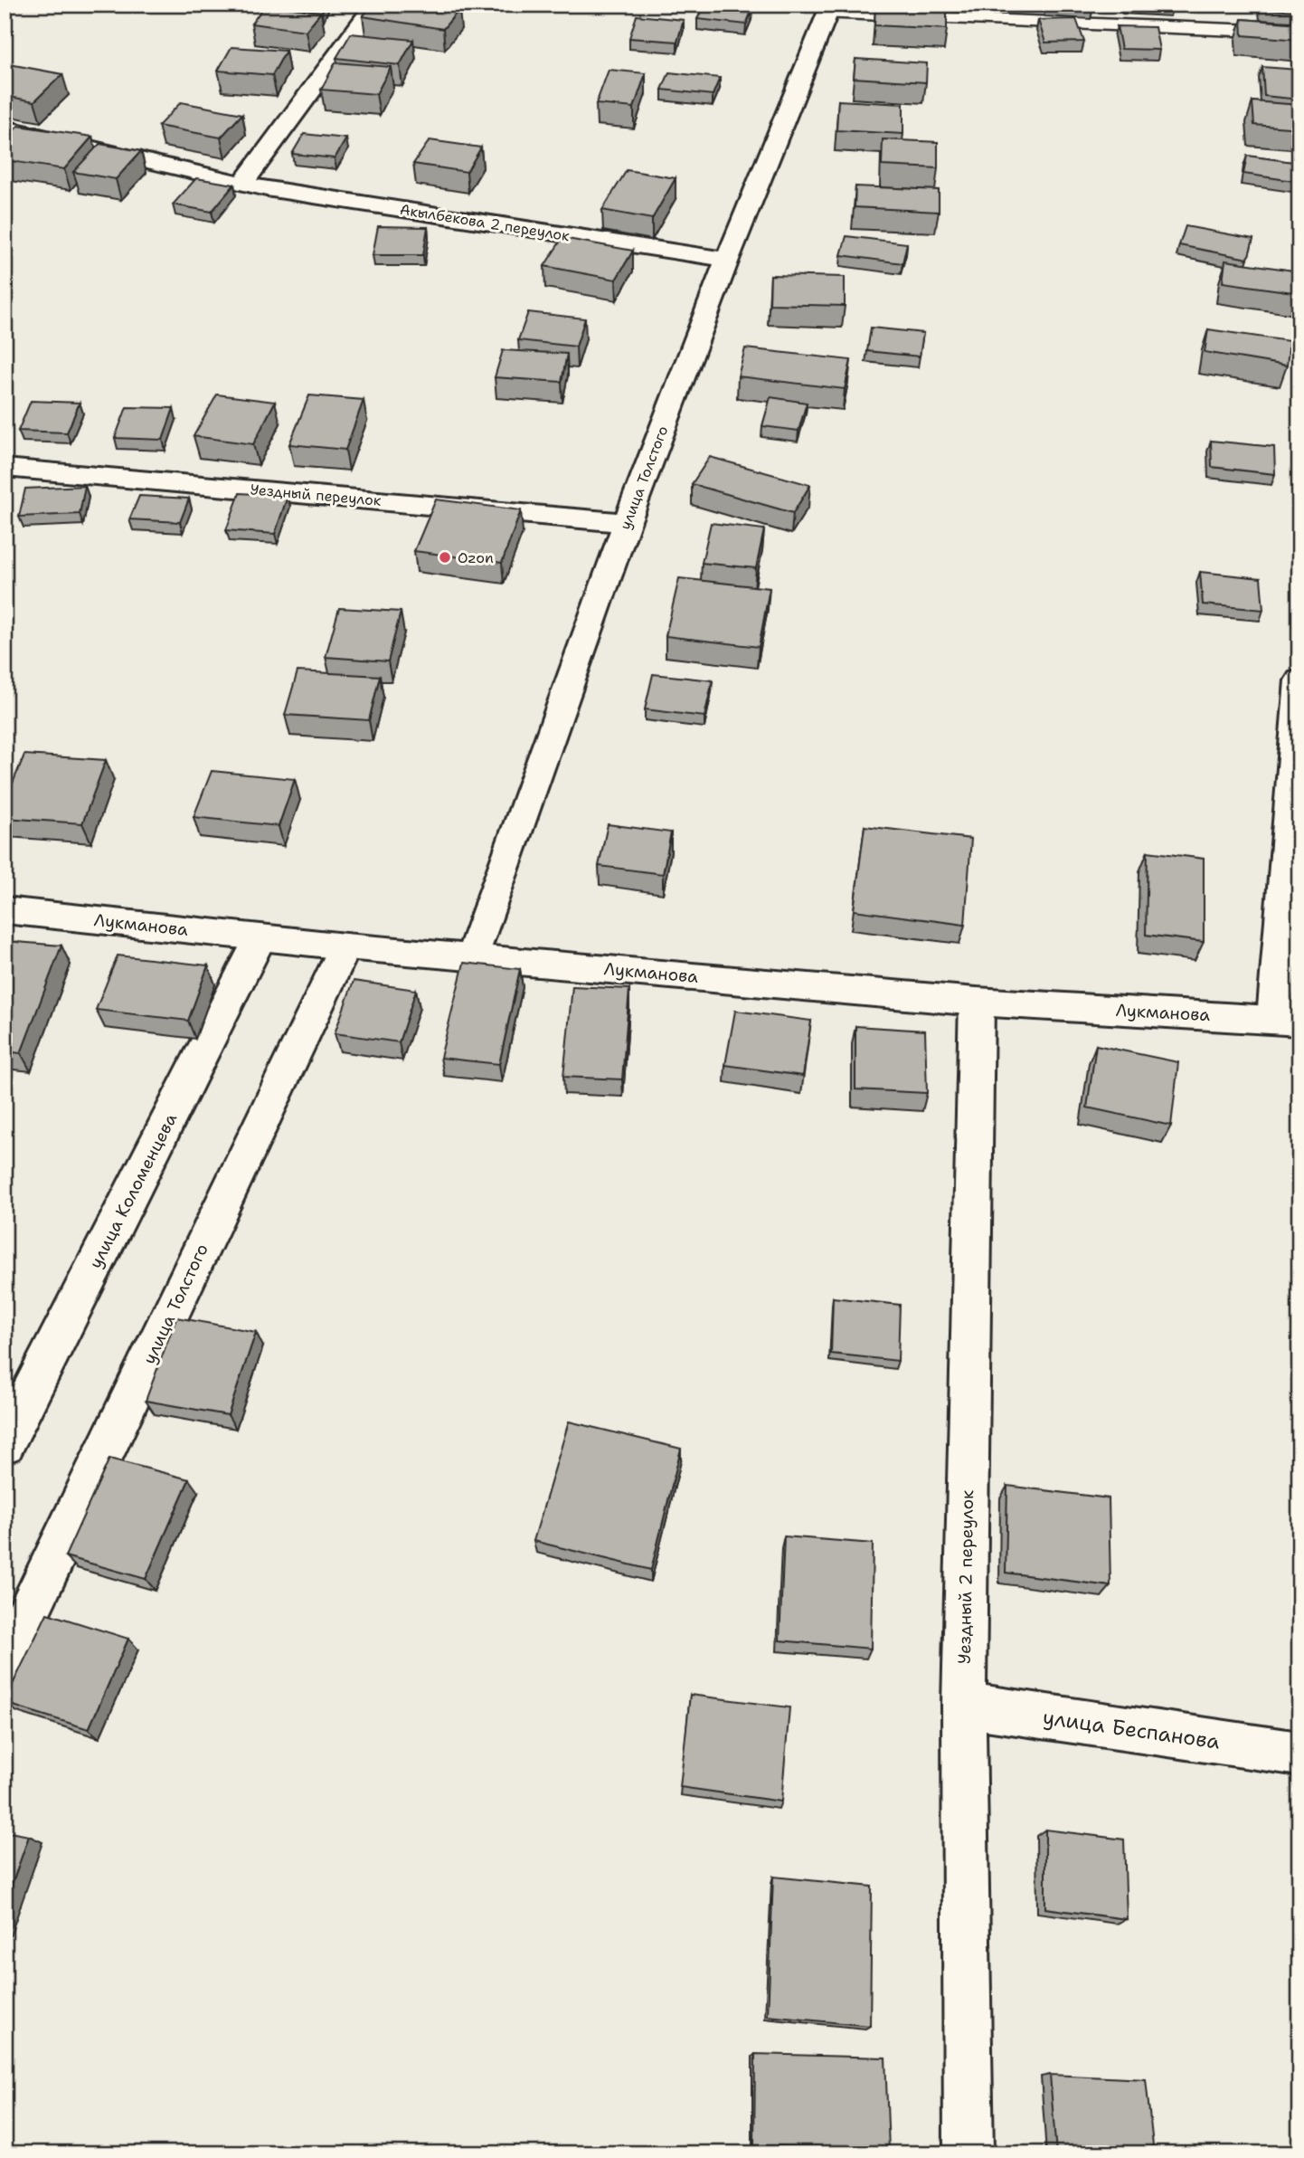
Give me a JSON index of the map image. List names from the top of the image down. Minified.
{"streets":{"street":["Акылбекова 2 переулок","улица Толстого","Уездный переулок","Лукманова","улица Коломенцева","Уездный 2 переулок","улица Беспанова"]},"crossings":[["Акылбекова 2 переулок","улица Толстого"],["улица Толстого","Уездный переулок"],["улица Толстого","Лукманова"],["Лукманова","улица Коломенцева"],["Лукманова","Уездный 2 переулок"],["Уездный 2 переулок","улица Беспанова"]],"places":["Ozon"]}
